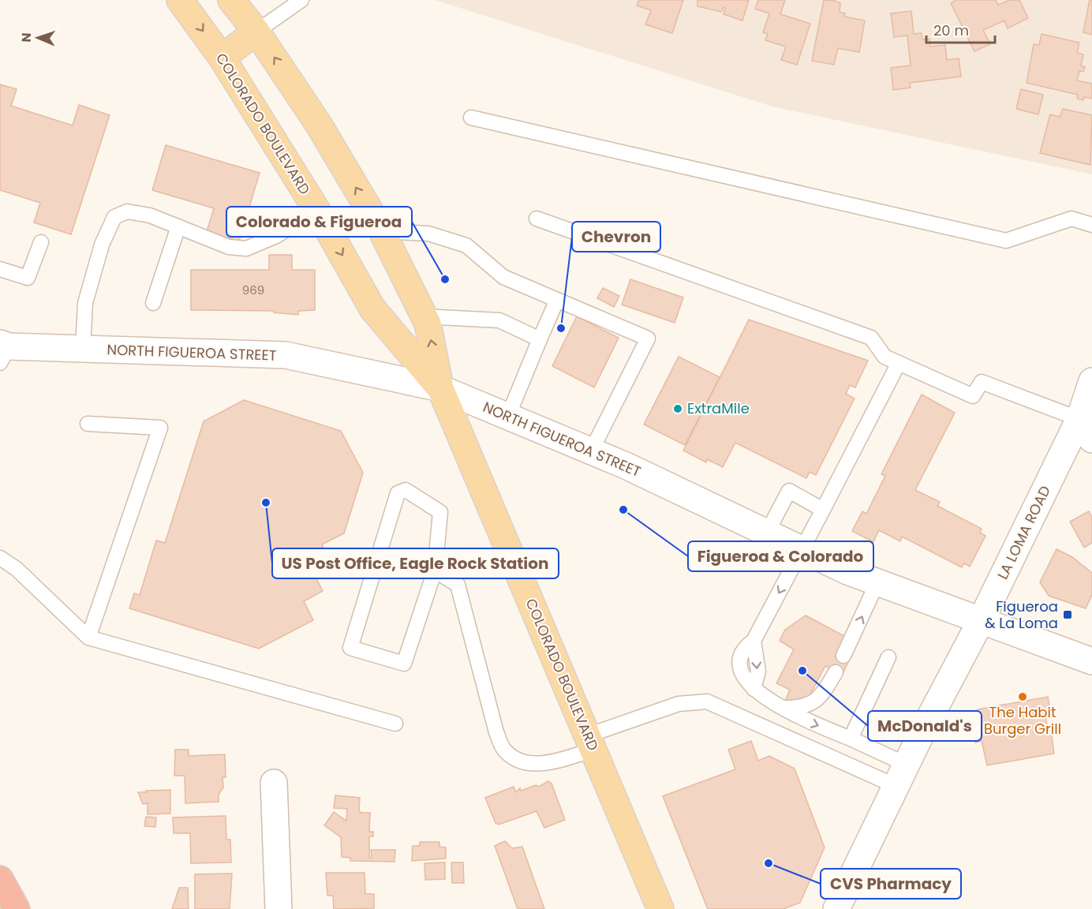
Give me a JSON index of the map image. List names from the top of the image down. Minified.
{"streets":{"main road":["COLORADO BOULEVARD","NORTH FIGUEROA STREET","LA LOMA ROAD"]},"crossings":[["COLORADO BOULEVARD","NORTH FIGUEROA STREET"],["NORTH FIGUEROA STREET","LA LOMA ROAD"]],"places":{"other":["Colorado & Figueroa","Chevron","ExtraMile","US Post Office, Eagle Rock Station","Figueroa & Colorado","McDonald's","The Habit Burger Grill","CVS Pharmacy"],"transit":["Figueroa & La Loma"]},"house_numbers":["969"],"scale_bar":"20 m","north":"left"}
